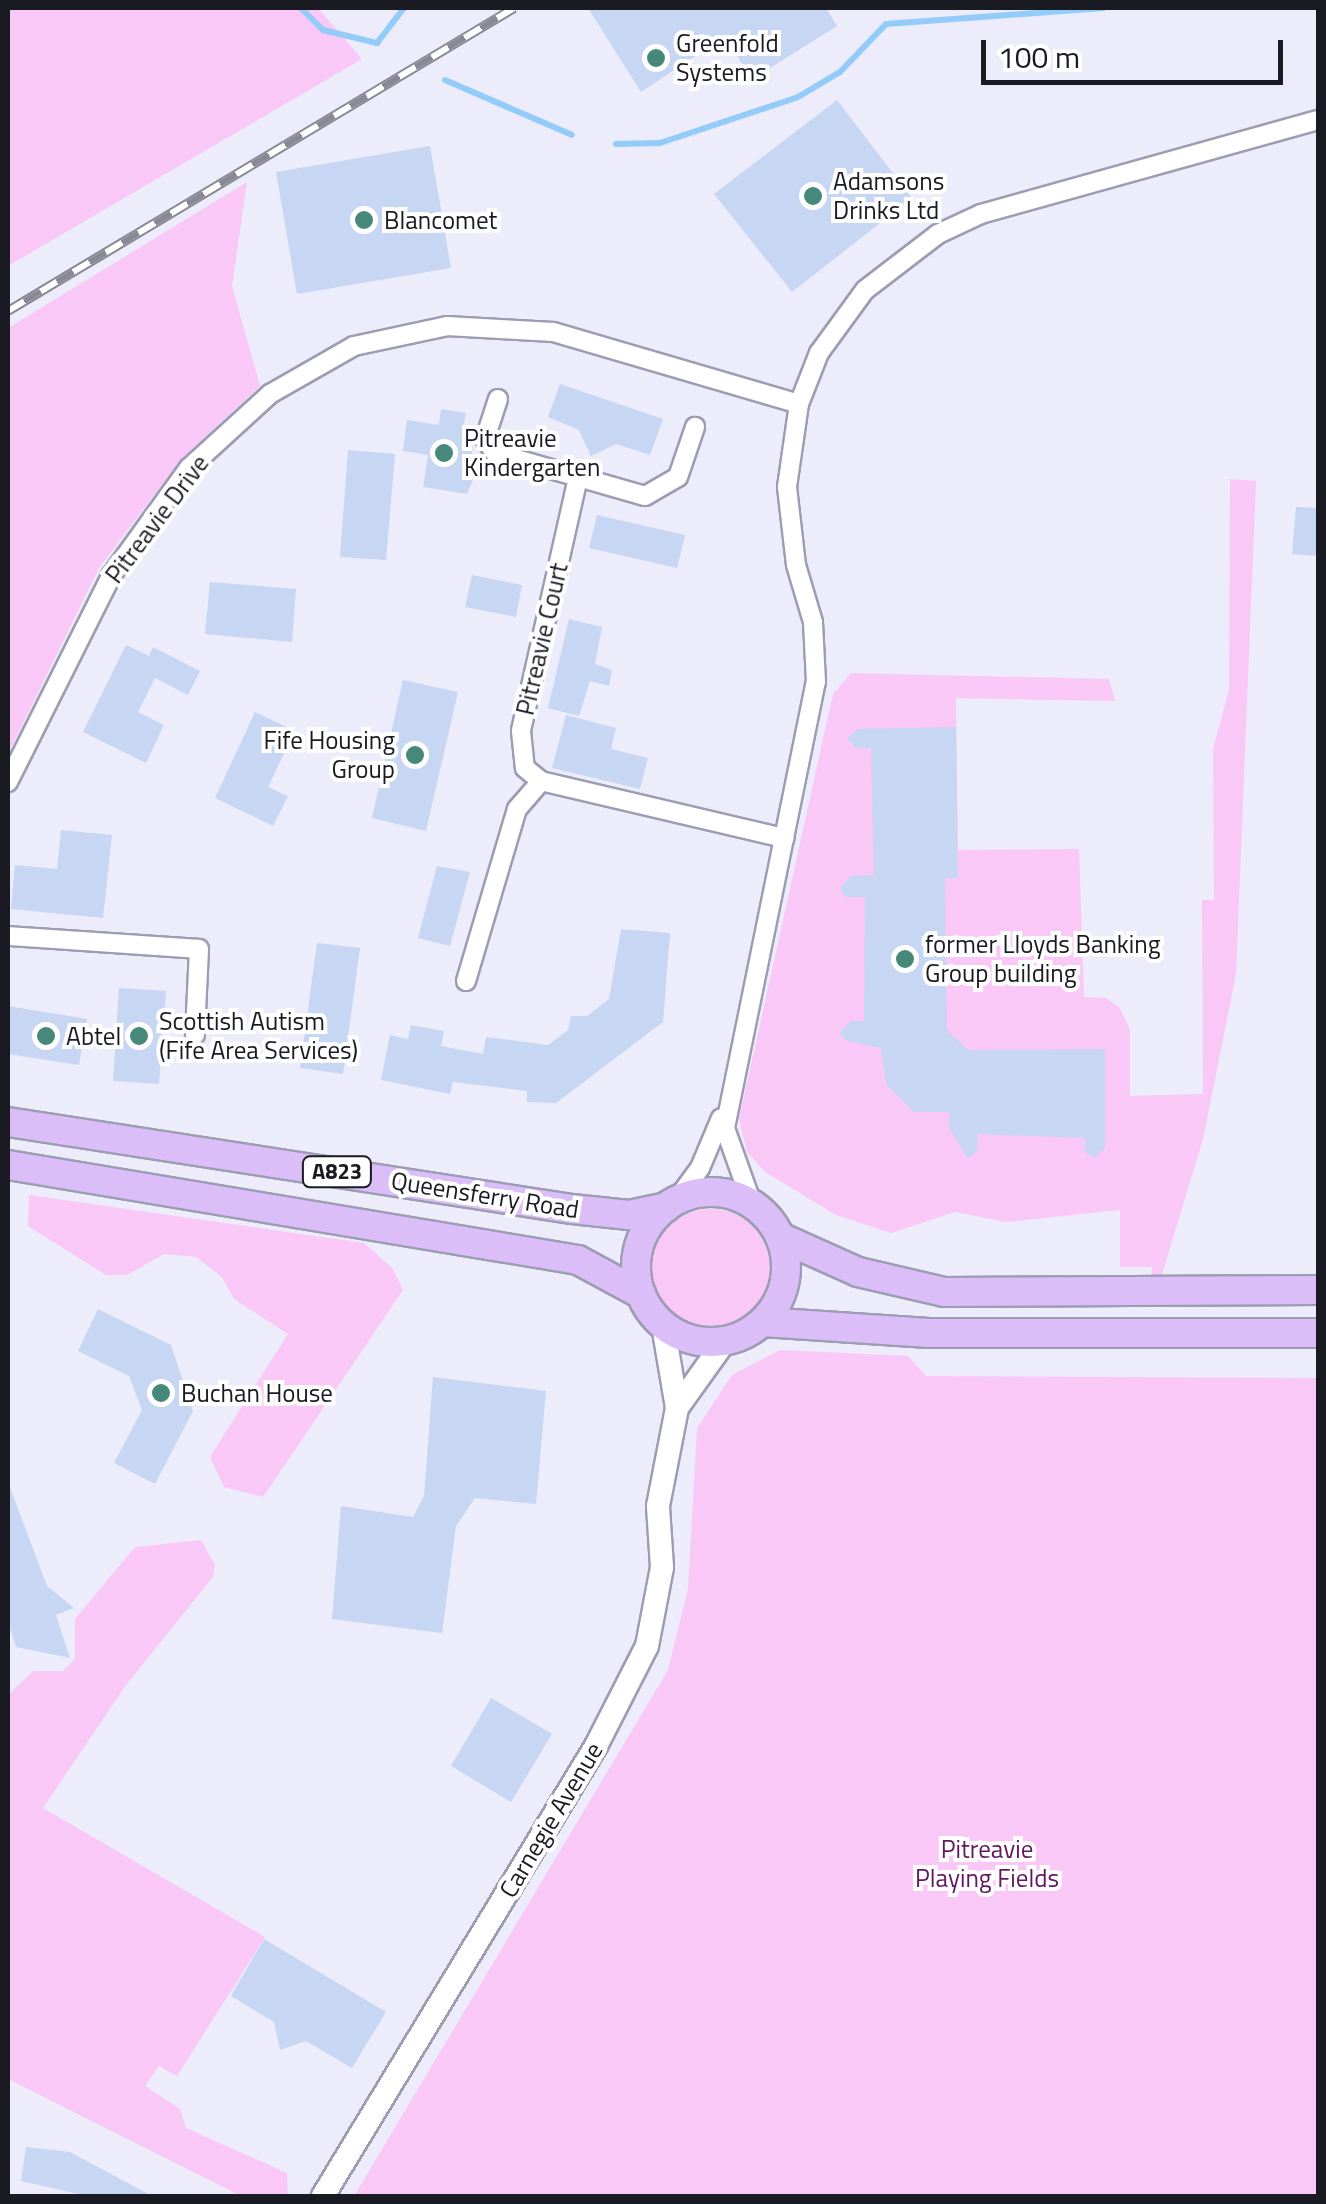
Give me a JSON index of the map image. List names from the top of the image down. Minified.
{"streets":{"main road":["A823","Queensferry Road"],"street":["Pitreavie Drive","Pitreavie Court","Carnegie Avenue"]},"crossings":[["A823","Queensferry Road"]],"parks":["Pitreavie Playing Fields"],"places":["Greenfold Systems","Adamsons Drinks Ltd","Blancomet","Pitreavie Kindergarten","Fife Housing Group","former Lloyds Banking Group building","Abtel","Scottish Autism (Fife Area Services)","Buchan House"],"scale_bar":"100 m"}
